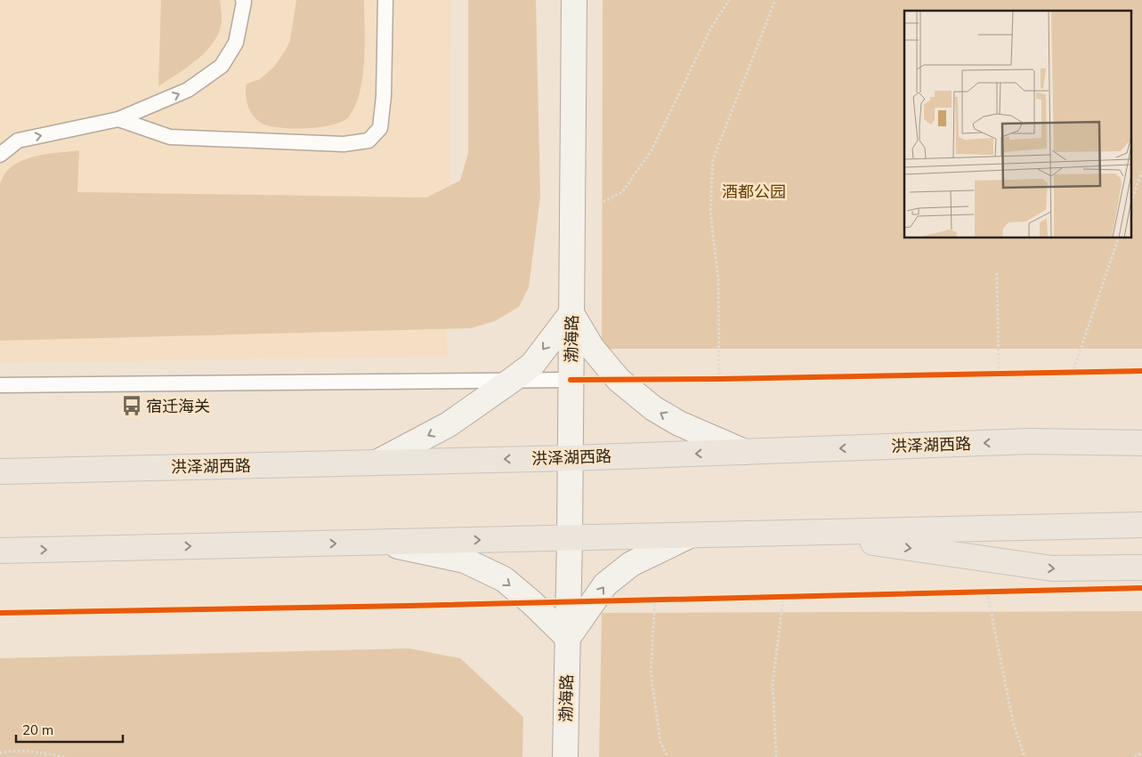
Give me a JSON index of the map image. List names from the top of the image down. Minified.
{"streets":{"main road":["洪泽湖西路"],"street":["渤海路"]},"crossings":[["渤海路","洪泽湖西路"]],"parks":["酒都公园"],"places":{"bus stop":["宿迁海关"]},"scale_bar":"20 m"}
